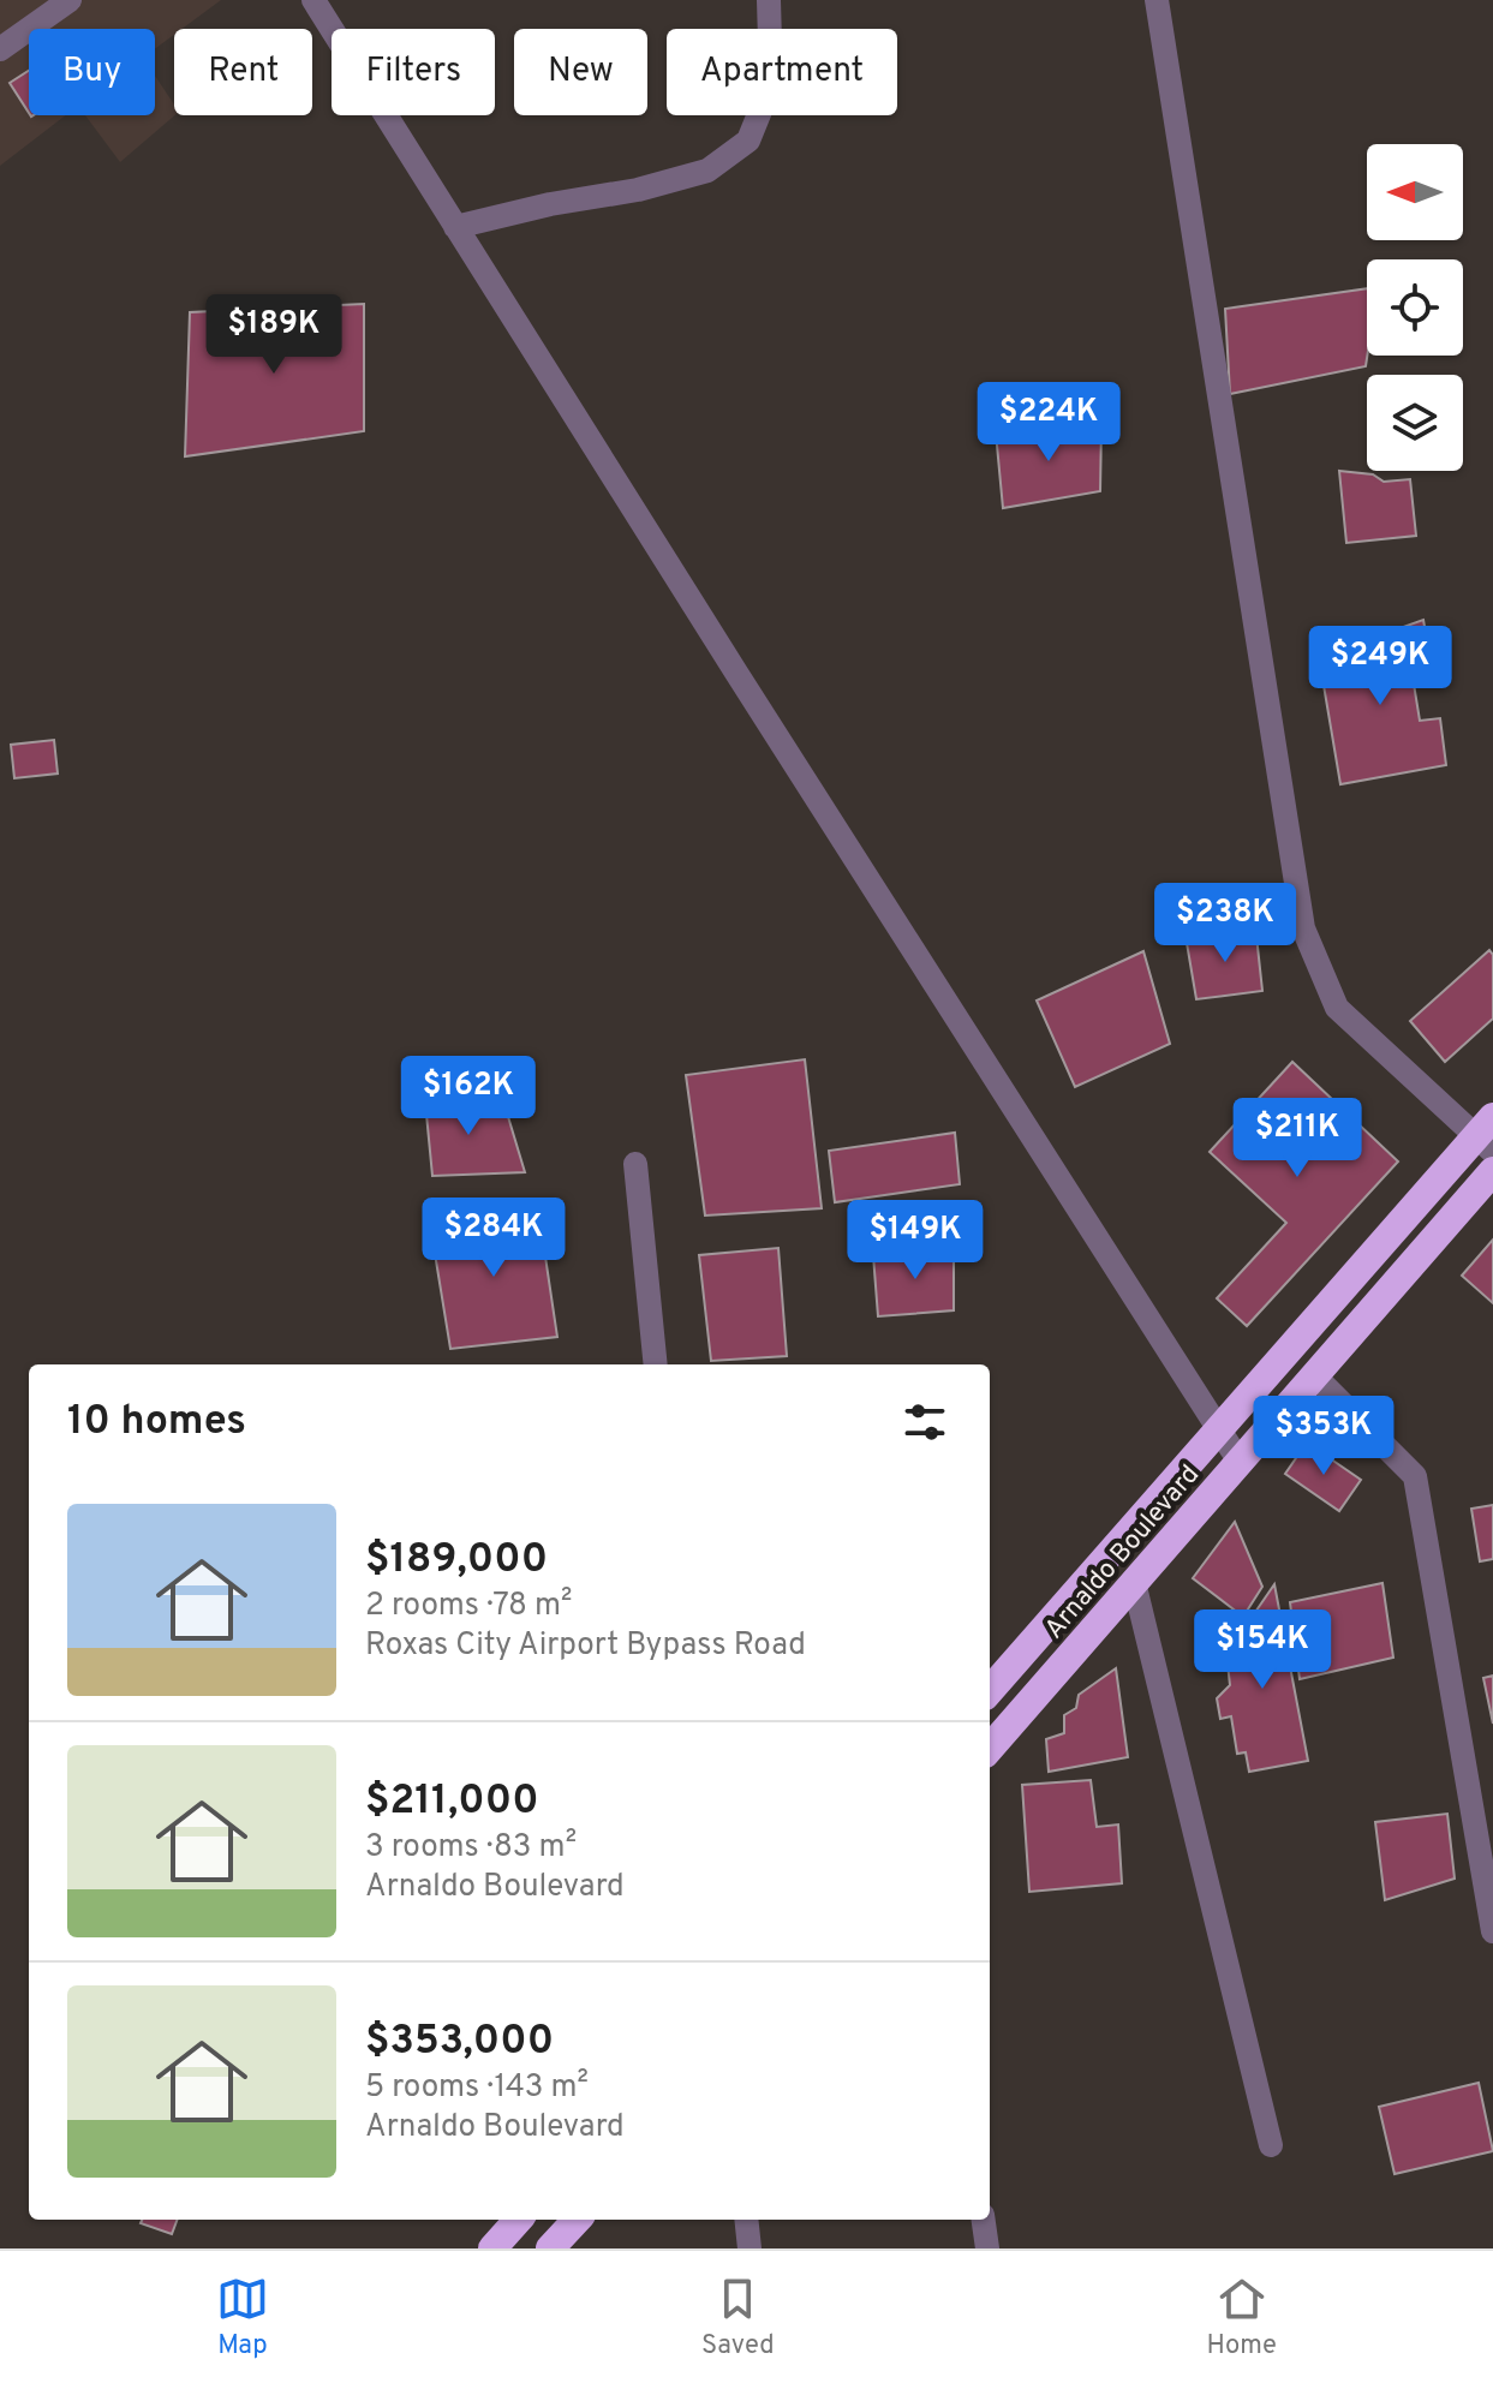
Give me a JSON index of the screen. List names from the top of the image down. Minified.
{"streets":{"highway":["Arnaldo Boulevard"]},"north":"left","page":{"chip":["Buy","Rent","Filters","New","Apartment"],"price":["$189K","$224K","$249K","$238K","$162K","$211K","$284K","$149K","$353K","$154K"],"heading":"10 homes","list":[{"name":"$189,000","note":"2 rooms · 78 m² · Roxas City Airport Bypass Road"},{"name":"$211,000","note":"3 rooms · 83 m² · Arnaldo Boulevard"},{"name":"$353,000","note":"5 rooms · 143 m² · Arnaldo Boulevard"}],"tabs":["Map","Saved","Home"]}}
